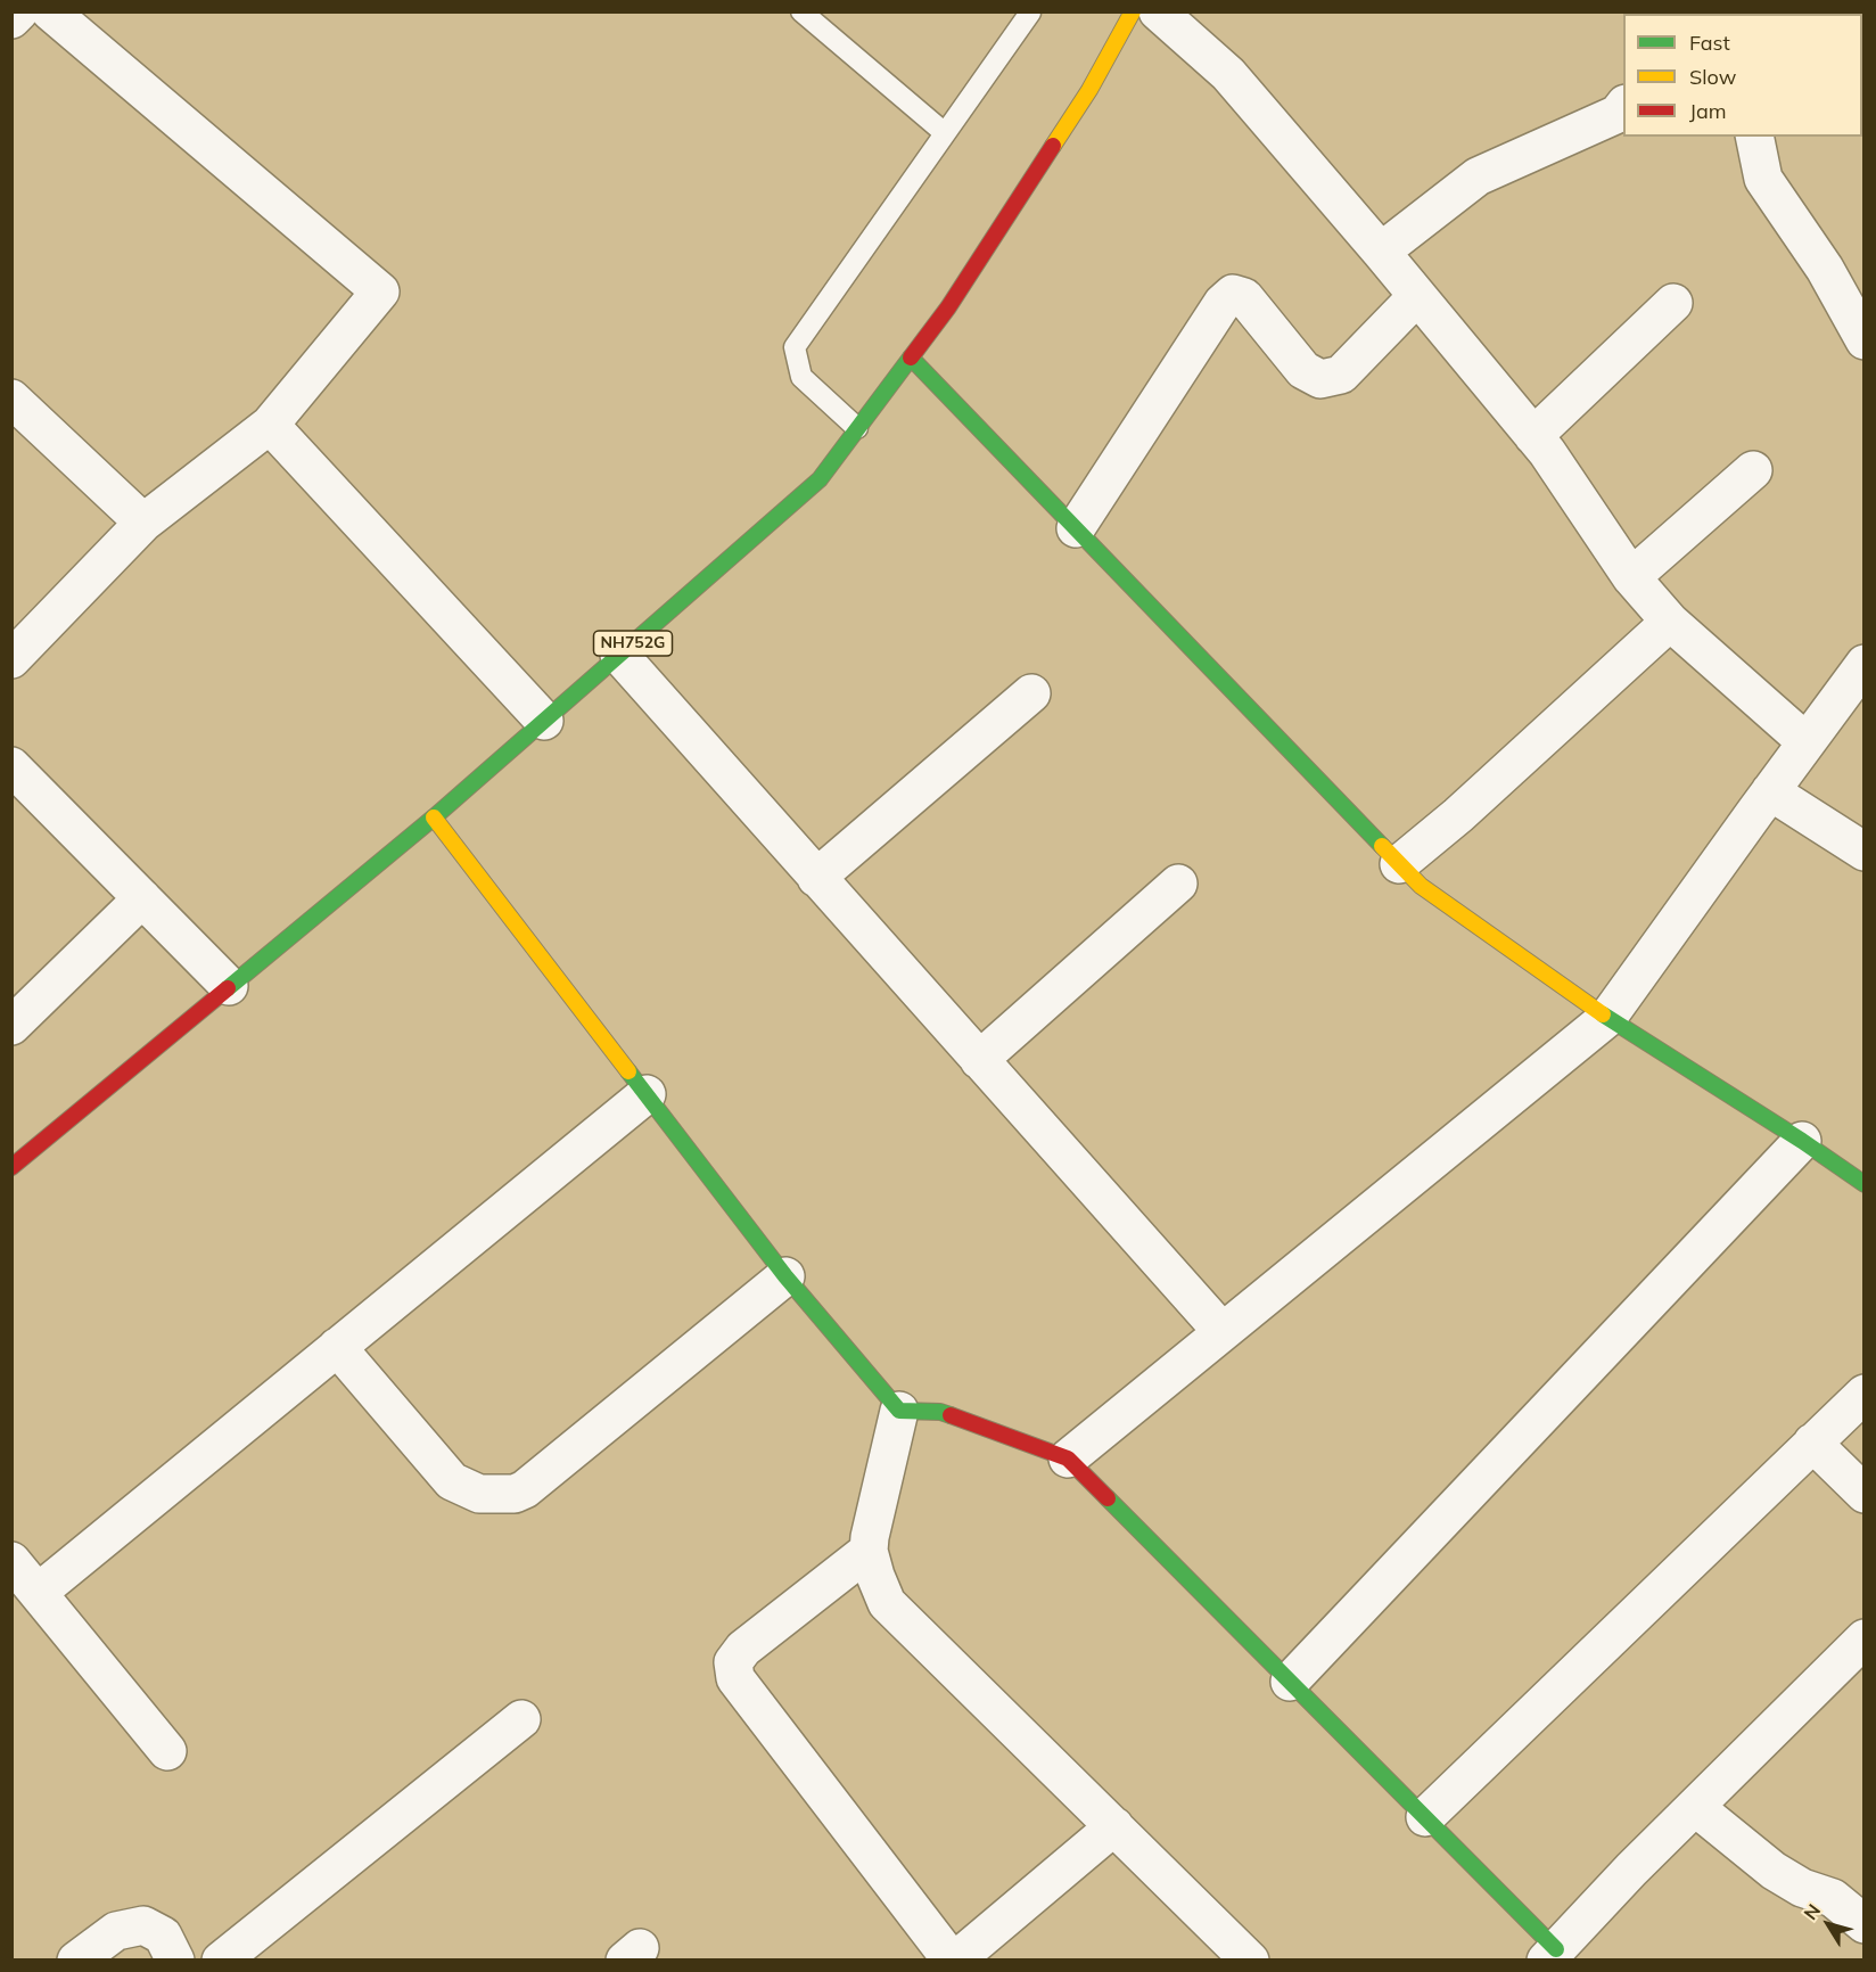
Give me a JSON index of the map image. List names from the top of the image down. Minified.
{"streets":{"main road":["NH752G"]},"legend":["Fast","Slow","Jam"],"north":"top left"}
